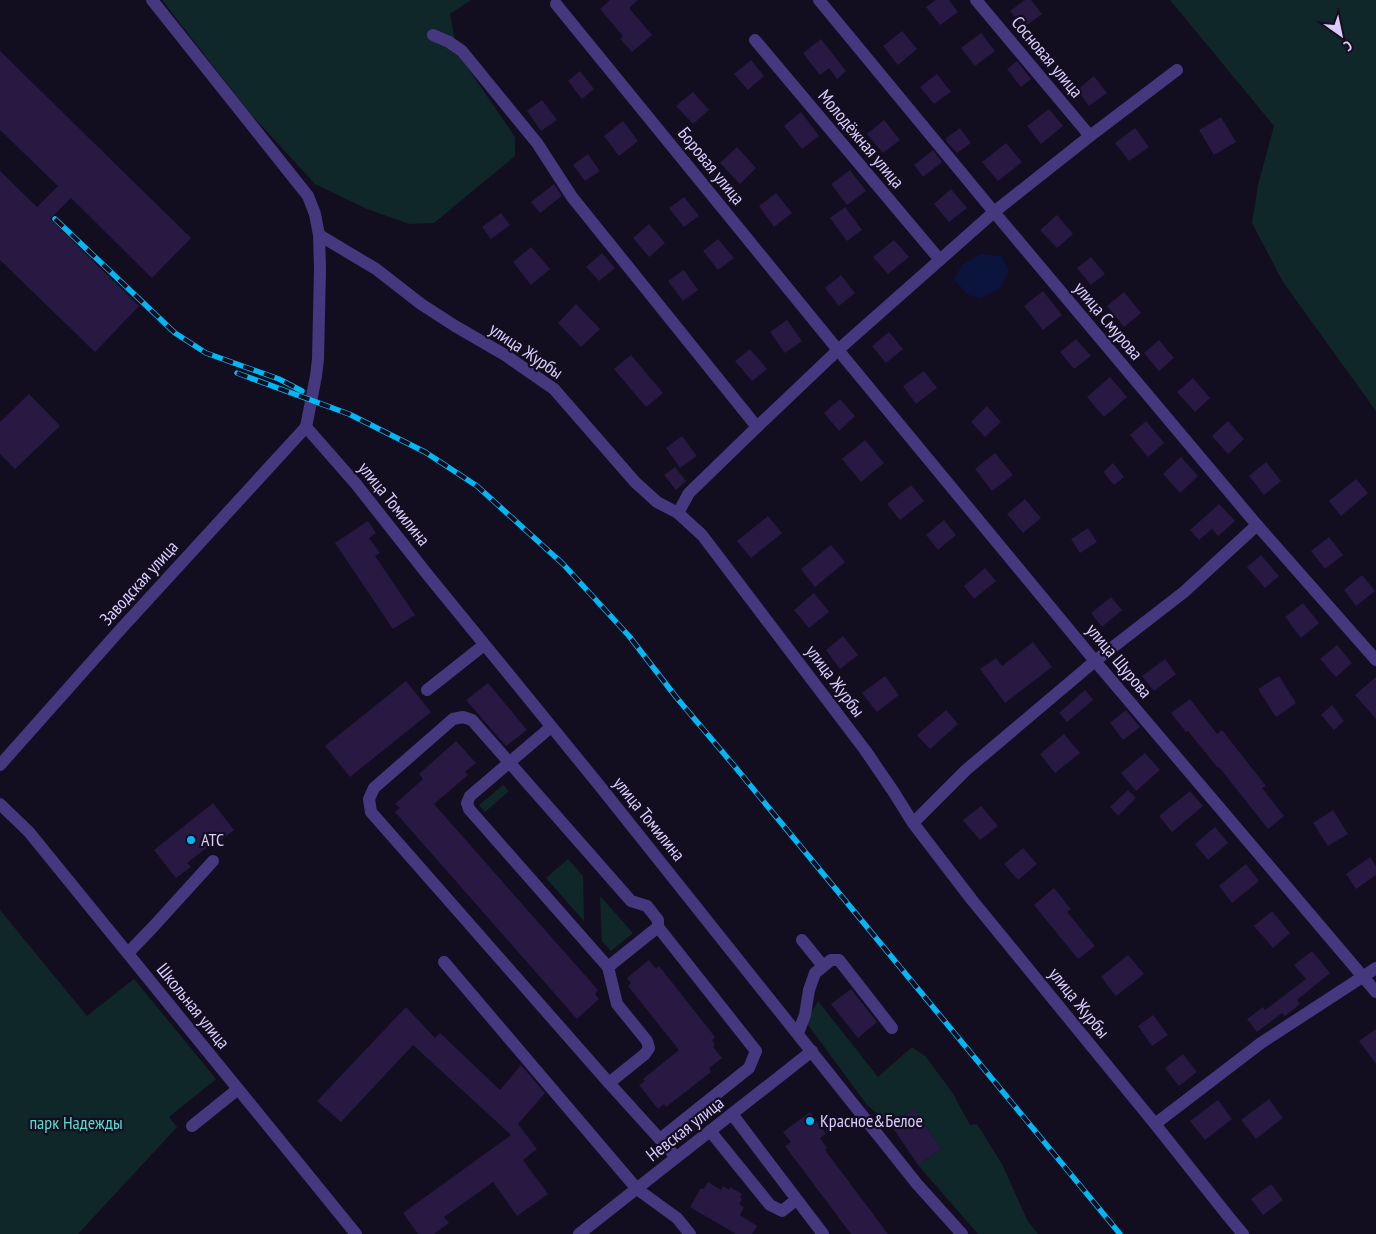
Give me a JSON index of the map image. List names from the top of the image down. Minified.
{"streets":{"street":["Сосновая улица","Молодёжная улица","Боровая улица","улица Смурова","улица Журбы","улица Томилина","Заводская улица","улица Щурова","Школьная улица","Невская улица"]},"crossings":[["Боровая улица","улица Щурова"],["улица Томилина","Заводская улица"],["улица Томилина","Невская улица"]],"parks":["парк Надежды"],"places":["АТС","Красное&Белое"],"north":"bottom right"}
